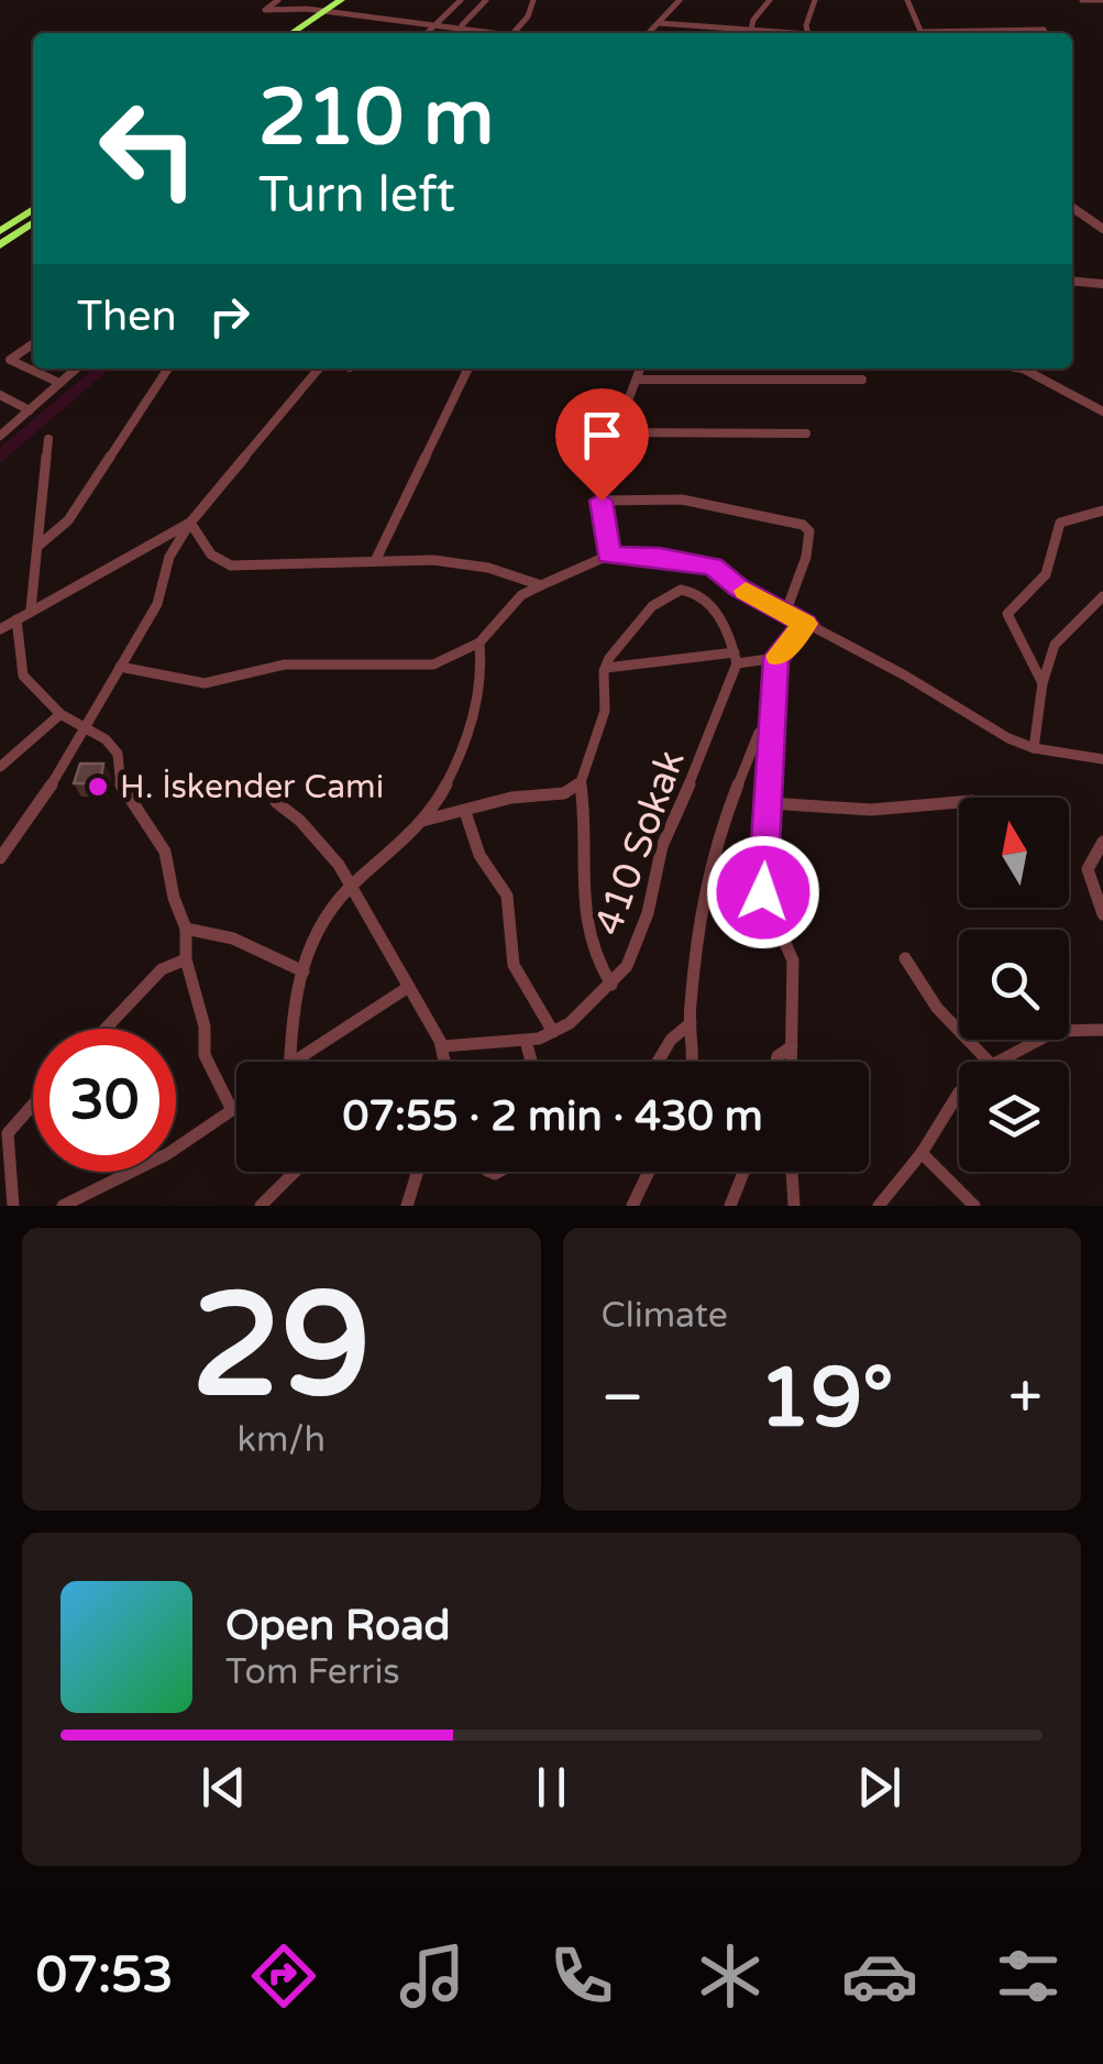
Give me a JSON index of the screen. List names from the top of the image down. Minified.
{"streets":{"street":["410 Sokak"]},"places":["H. İskender Cami"],"north":"top","page":{"turn":["210 m","Turn left"],"then":"Then","limit":"30","trip":"07:55 · 2 min · 430 m","tile":[["29","km/h"],"Climate"],"heat":["−","19°","+"],"song":["Open Road","Tom Ferris"],"tabs":"07:53"}}
